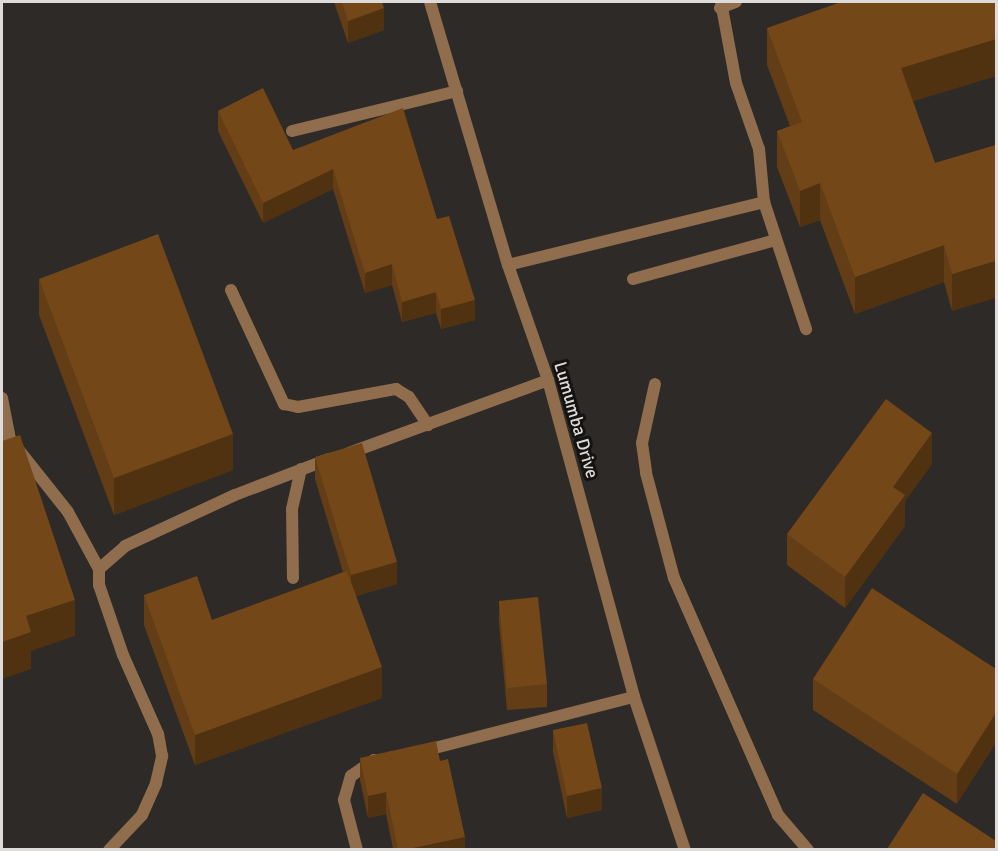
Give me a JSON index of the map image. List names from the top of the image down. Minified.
{"streets":{"street":["Lumumba Drive"]}}
